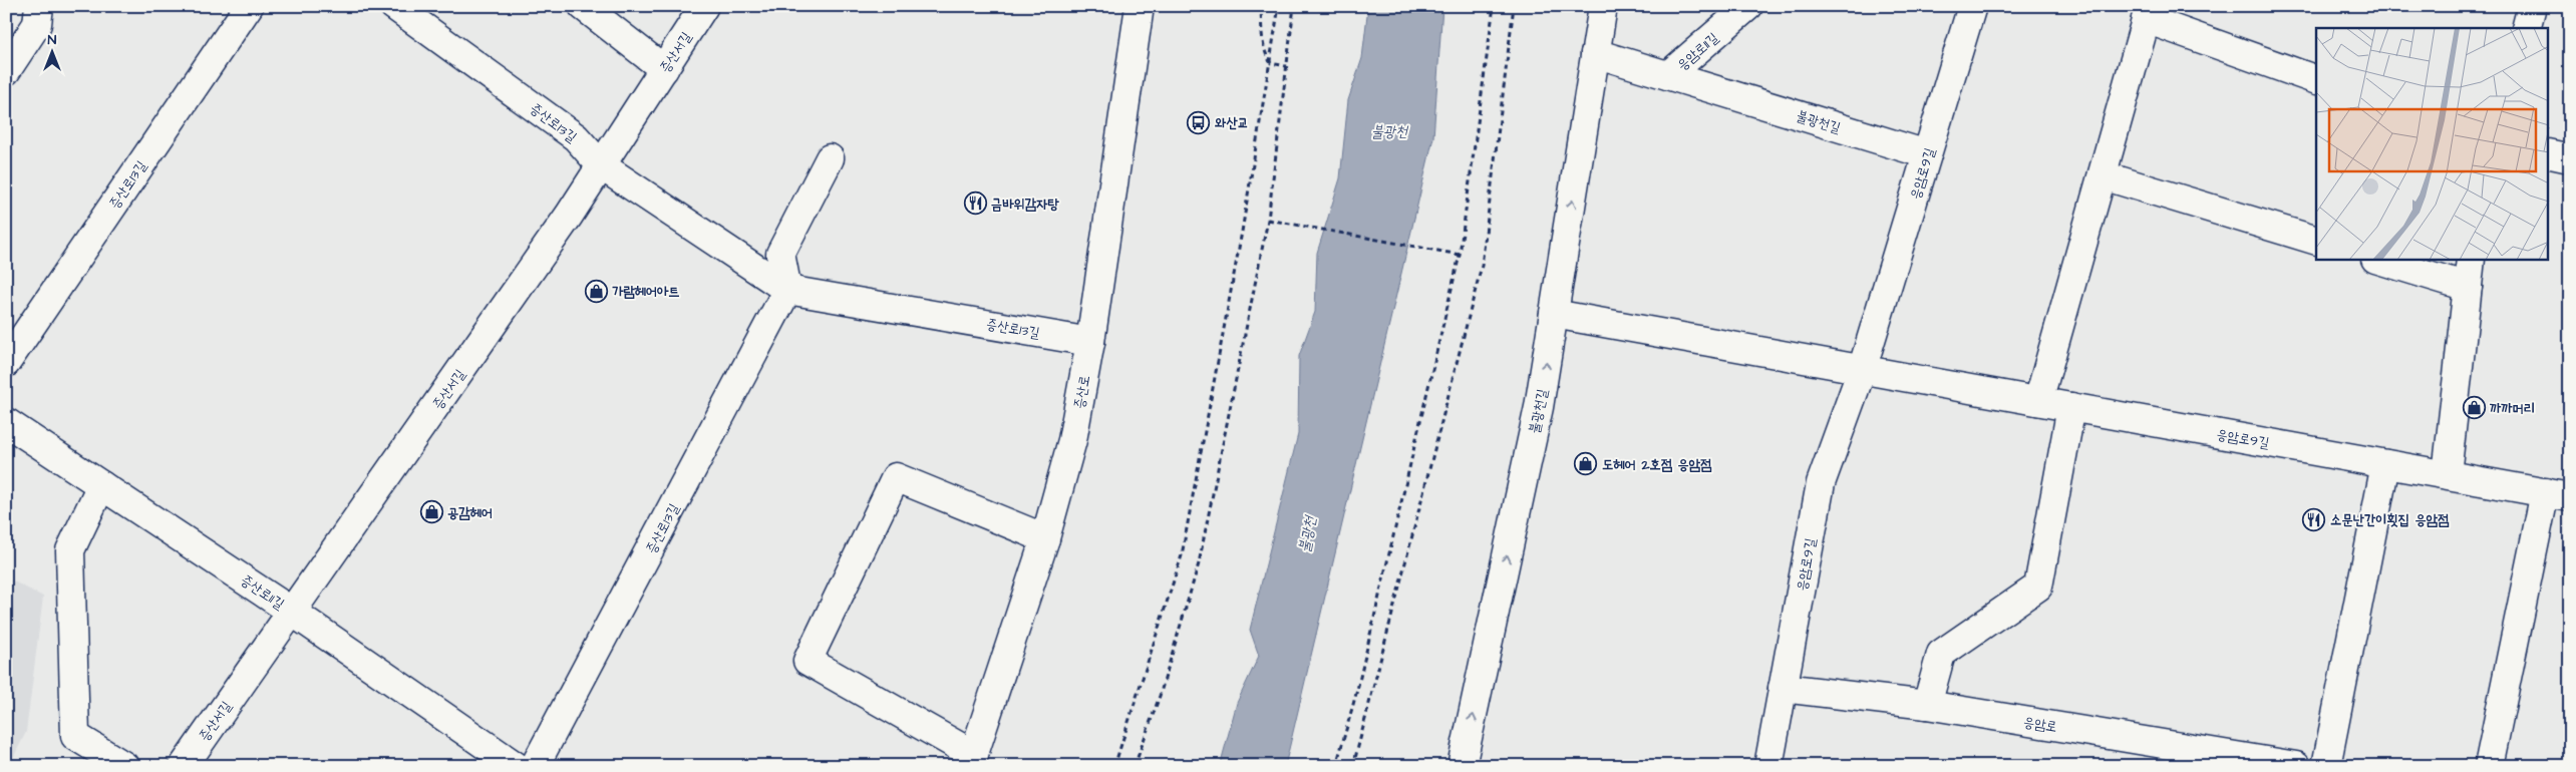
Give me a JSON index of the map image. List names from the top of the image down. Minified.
{"streets":{"street":["응암로11길","증산서길","불광천길","증산로13길","응암로9길","증산로","증산로11길","응암로"]},"crossings":[["응암로11길","불광천길"],["증산서길","증산로13길"],["증산서길","증산로11길"],["불광천길","응암로9길"],["증산로13길","증산로"],["응암로9길","응암로"]],"one_way":["불광천길"],"water":["불광천"],"places":{"bus stop":["와산교"],"restaurant":["금바위감자탕","소문난간이횟집 응암점"],"shop":["가람헤어아트","까까머리","도헤어 2호점 응암점","공감헤어"]},"north":"top"}
